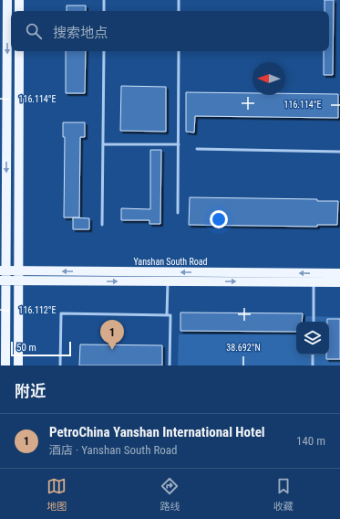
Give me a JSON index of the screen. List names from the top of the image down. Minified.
{"streets":{"main road":["Yanshan South Road"]},"scale_bar":"50 m","north":"left","page":{"search":"搜索地点","pins":"1","scale":"50 m","heading":"附近","list":[{"mark":"1","name":"PetroChina Yanshan International Hotel","note":"酒店 · Yanshan South Road","value":"140 m"}],"nav":["地图","路线","收藏"]},"coordinates":["116.114°E","116.112°E","38.692°N"]}
